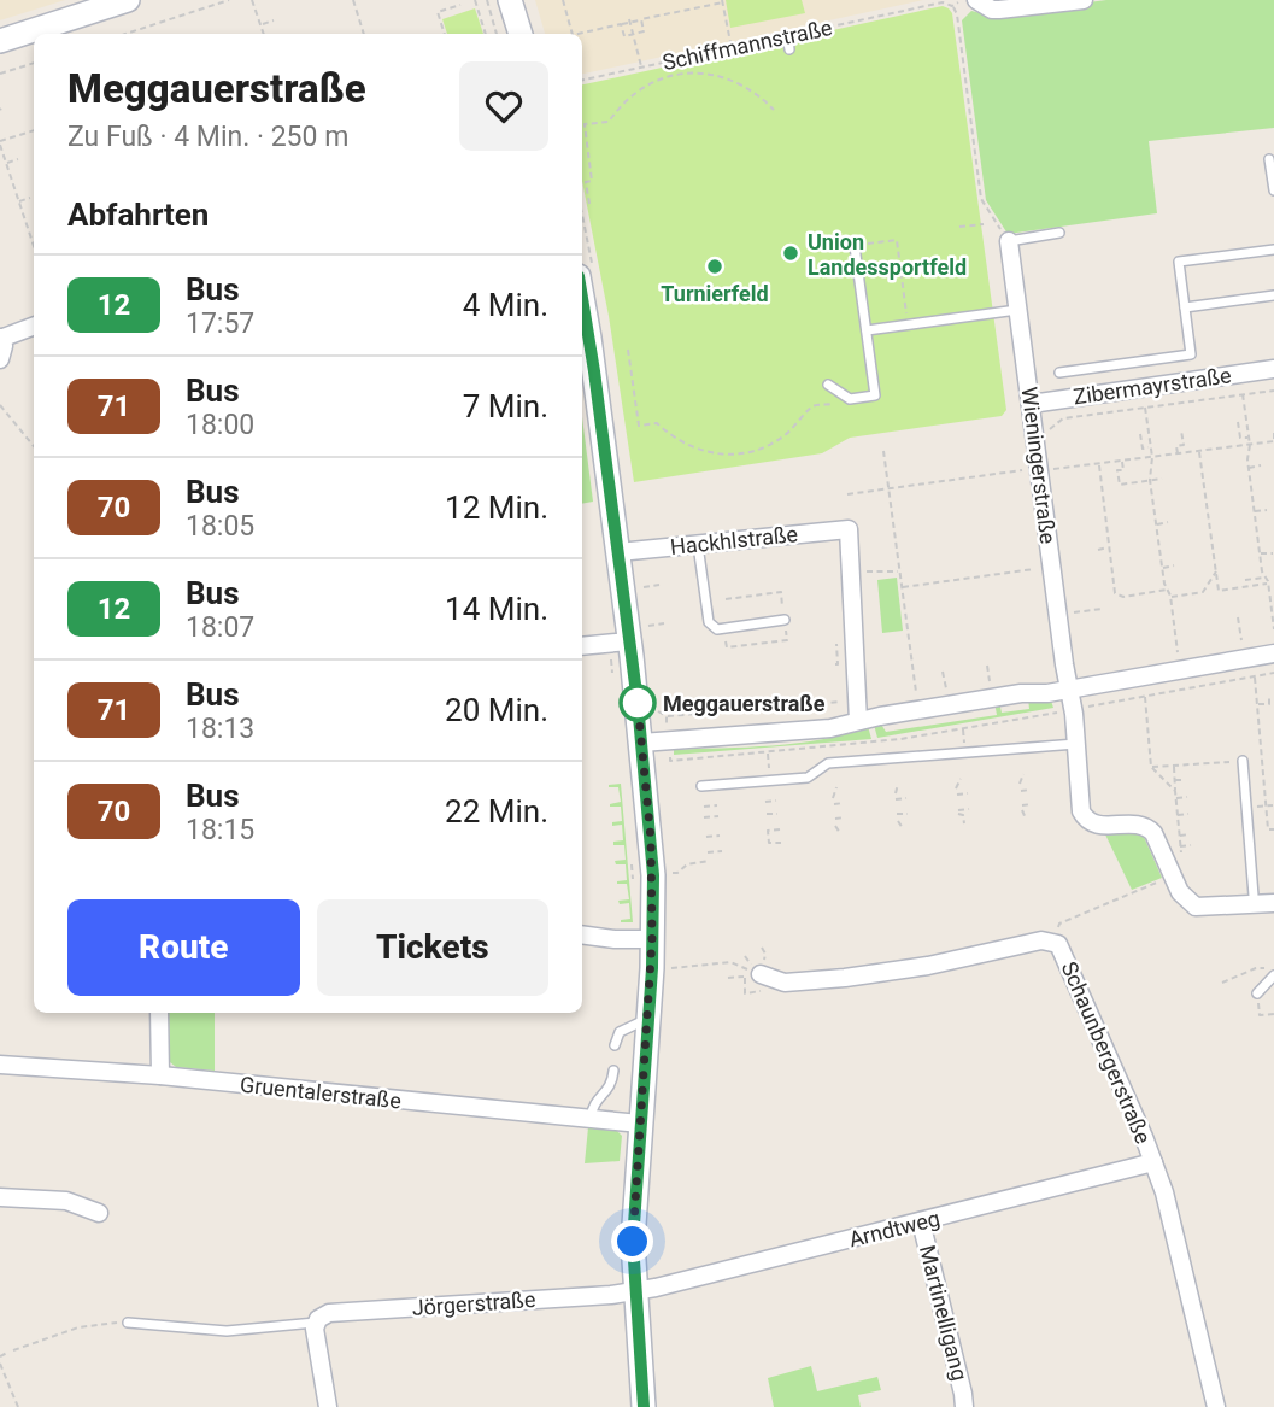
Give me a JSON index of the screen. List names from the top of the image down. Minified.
{"streets":{"street":["Zibermayrstraße","Wieningerstraße","Hackhlstraße","Schaunbergerstraße","Gruentalerstraße","Arndtweg","Jörgerstraße","Martinelligang"],"path":["Schiffmannstraße"]},"crossings":[["Zibermayrstraße","Wieningerstraße"],["Schaunbergerstraße","Arndtweg"],["Arndtweg","Jörgerstraße"],["Arndtweg","Martinelligang"]],"places":["Union Landessportfeld","Turnierfeld","Meggauerstraße"],"lines":["bus line 12"],"page":{"heading":[["Meggauerstraße","Zu Fuß · 4 Min. · 250 m"],"Abfahrten"],"list":[{"mark":"12","name":"Bus","note":"17:57","value":"4 Min."},{"mark":"71","name":"Bus","note":"18:00","value":"7 Min."},{"mark":"70","name":"Bus","note":"18:05","value":"12 Min."},{"mark":"12","name":"Bus","note":"18:07","value":"14 Min."},{"mark":"71","name":"Bus","note":"18:13","value":"20 Min."},{"mark":"70","name":"Bus","note":"18:15","value":"22 Min."}],"buttons":["Route","Tickets"]}}
